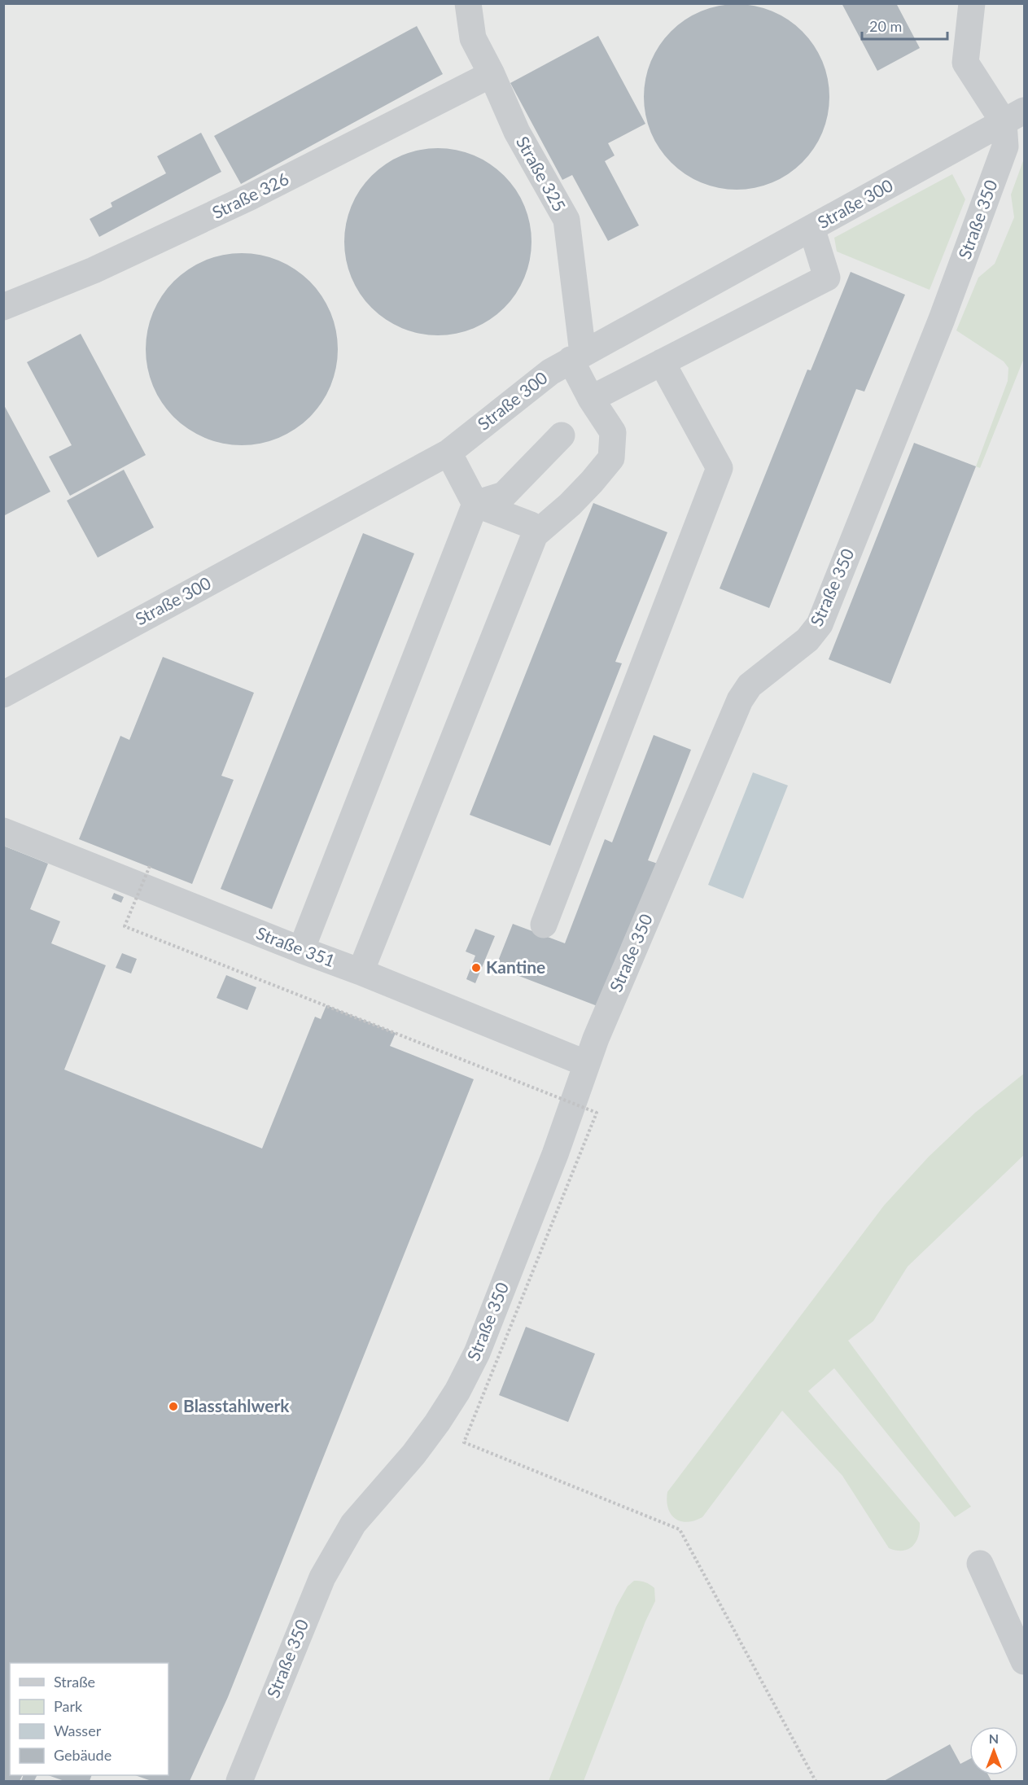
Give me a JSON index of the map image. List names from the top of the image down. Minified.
{"streets":{"street":["Straße 325","Straße 326","Straße 300","Straße 350","Straße 351"]},"crossings":[["Straße 325","Straße 326"],["Straße 325","Straße 300"],["Straße 300","Straße 350"],["Straße 350","Straße 351"]],"places":["Kantine","Blasstahlwerk"],"legend":["Straße","Park","Wasser","Gebäude"],"scale_bar":"20 m","north":"top"}
